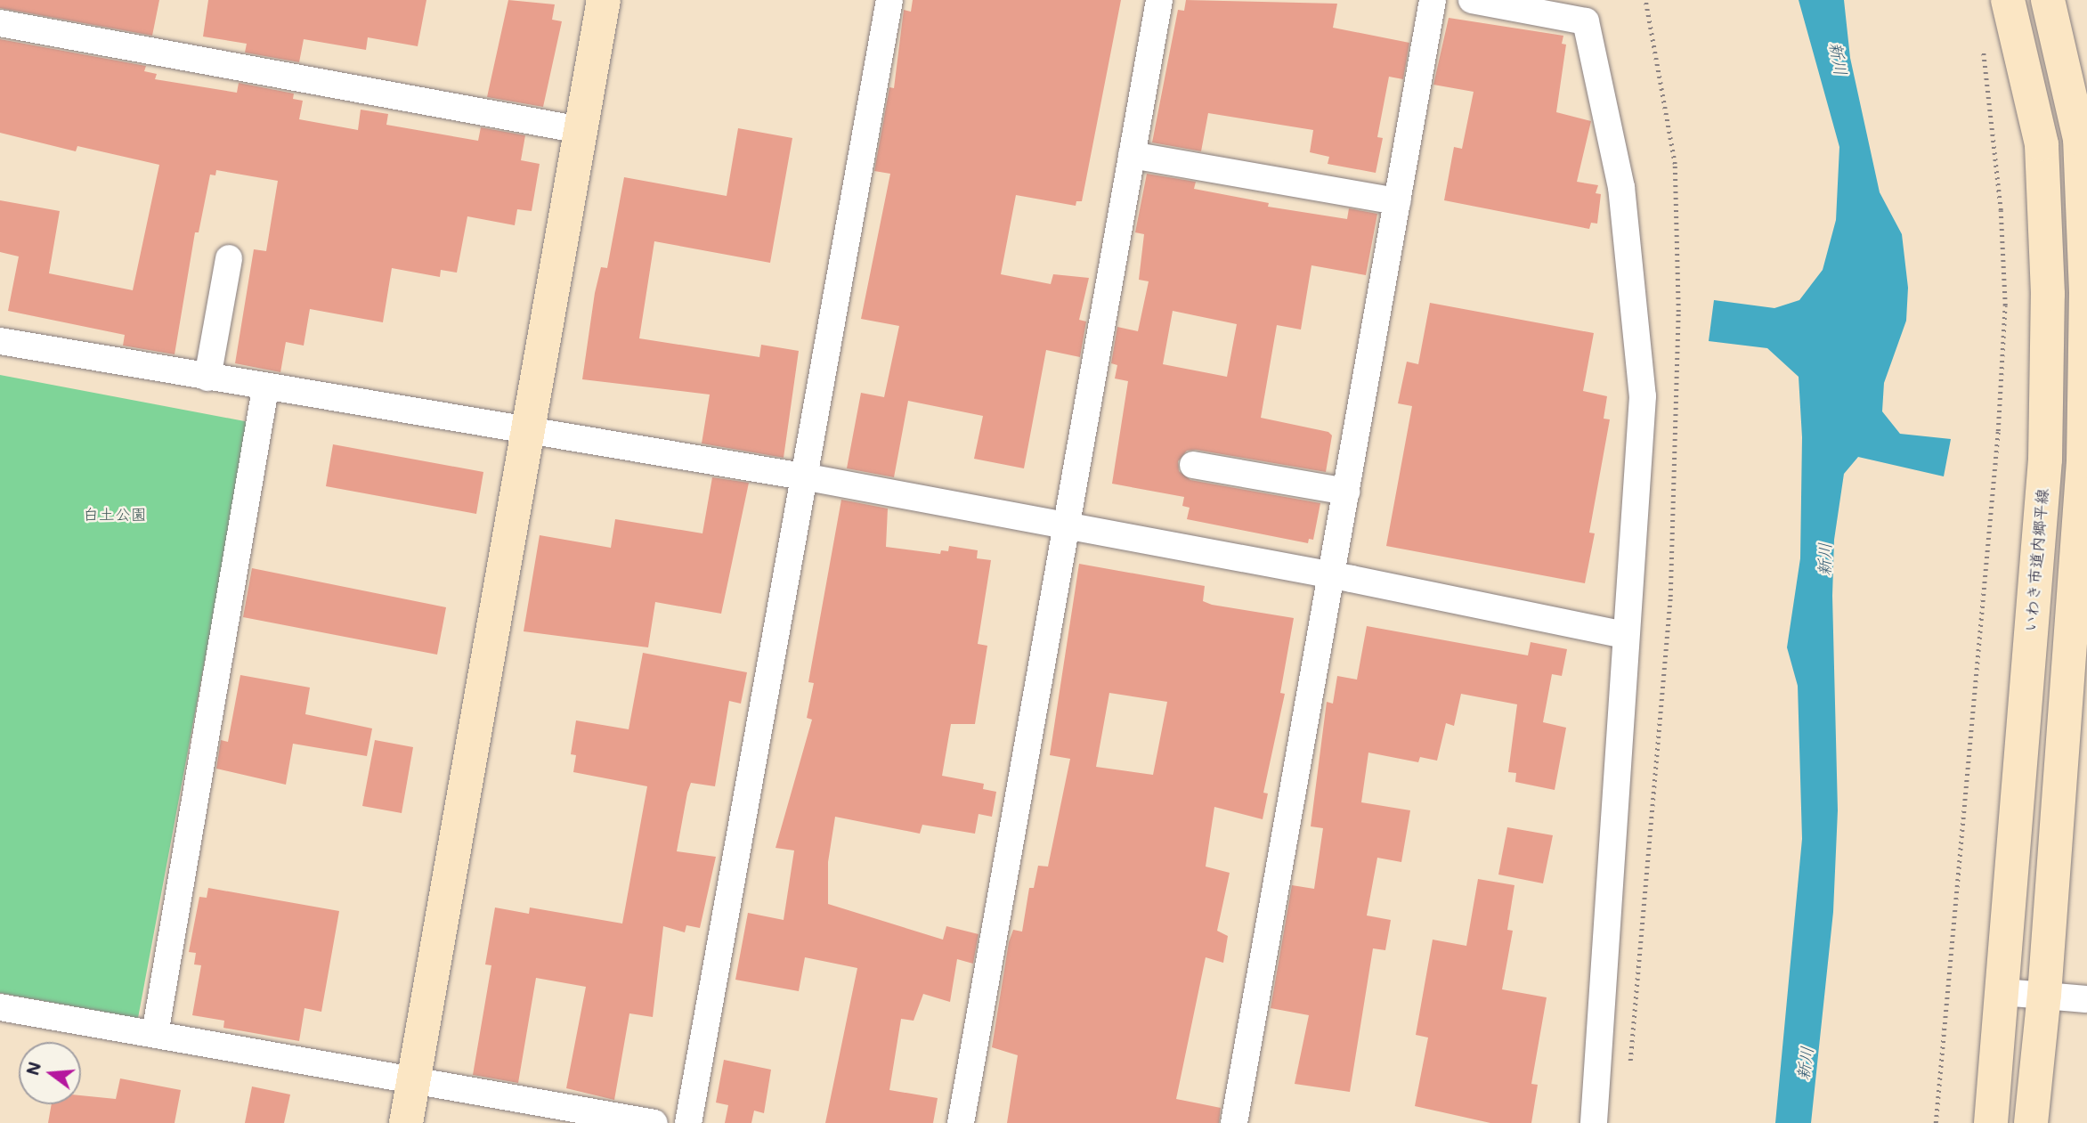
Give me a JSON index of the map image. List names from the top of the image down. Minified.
{"streets":{"street":["いわき市道内郷平線"]},"water":["新川"],"parks":["白土公園"],"north":"left"}
